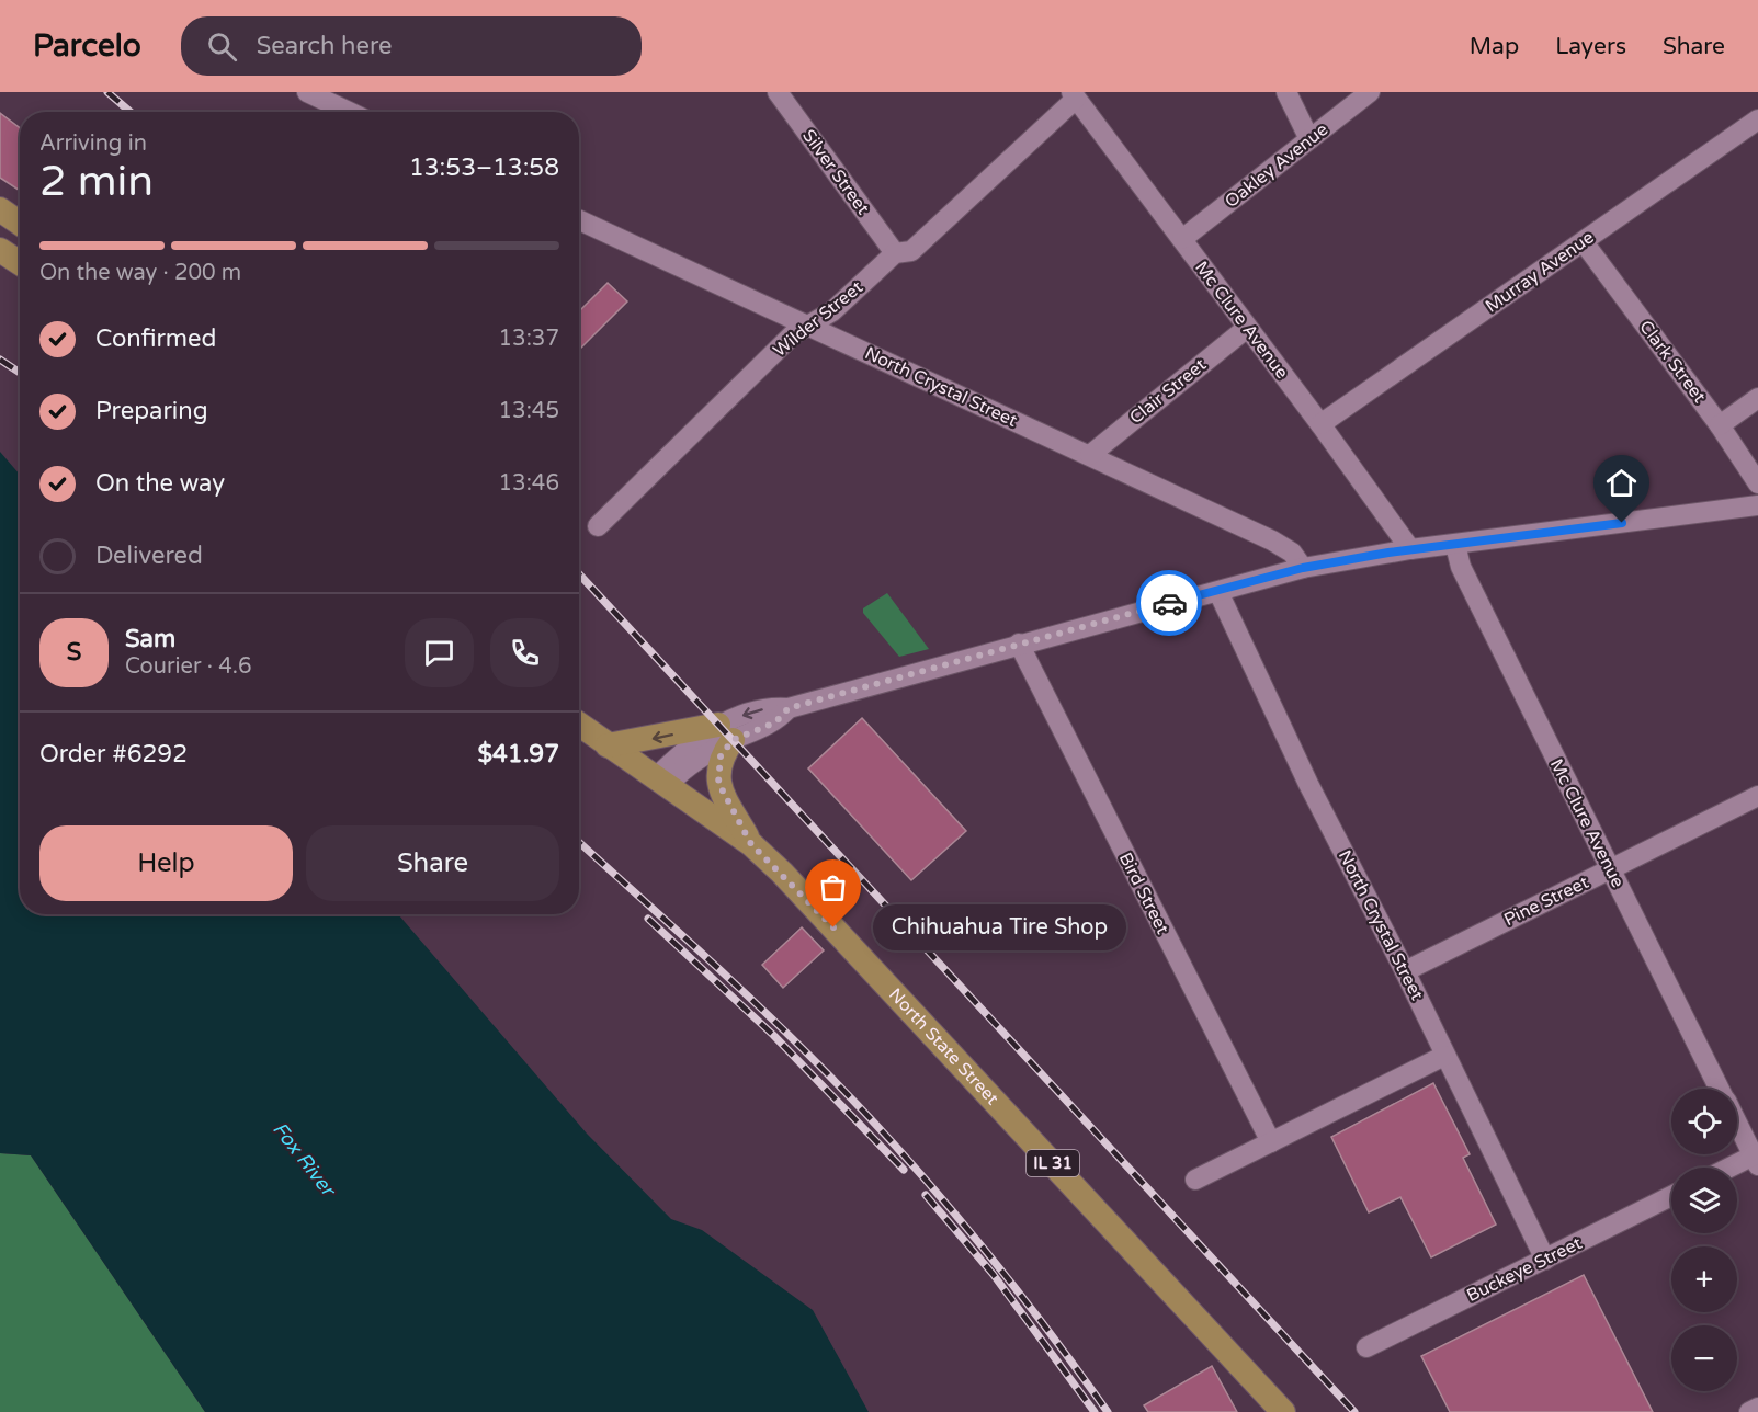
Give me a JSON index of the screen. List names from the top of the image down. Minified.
{"streets":{"main road":["North State Street","IL 31"],"street":["Oakley Avenue","Silver Street","Murray Avenue","Wilder Street","Mc Clure Avenue","Clark Street","North Crystal Street","Clair Street","Bird Street","Pine Street","Buckeye Street"]},"crossings":[["Oakley Avenue","Mc Clure Avenue"],["Silver Street","Wilder Street"],["Murray Avenue","Mc Clure Avenue"],["Murray Avenue","Clark Street"],["Wilder Street","Mc Clure Avenue"],["Wilder Street","North Crystal Street"],["Mc Clure Avenue","Clair Street"],["Mc Clure Avenue","Pine Street"],["North Crystal Street","Clair Street"],["North Crystal Street","Pine Street"],["North Crystal Street","Buckeye Street"]],"water":["Fox River"],"places":["Chihuahua Tire Shop"],"page":{"header":"Parcelo","search":"Search here","nav":["Map","Layers","Share"],"heading":["2 min","Arriving in","13:53–13:58"],"panel":["Sam","Courier · 4.6","Order #6292","$41.97"],"bar":"On the way · 200 m","list":[["Confirmed","13:37"],["Preparing","13:45"],["On the way","13:46"],"Delivered"],"round":"S","buttons":["Help","Share"],"bubble":"Chihuahua Tire Shop","map_buttons":["+","−"]}}
